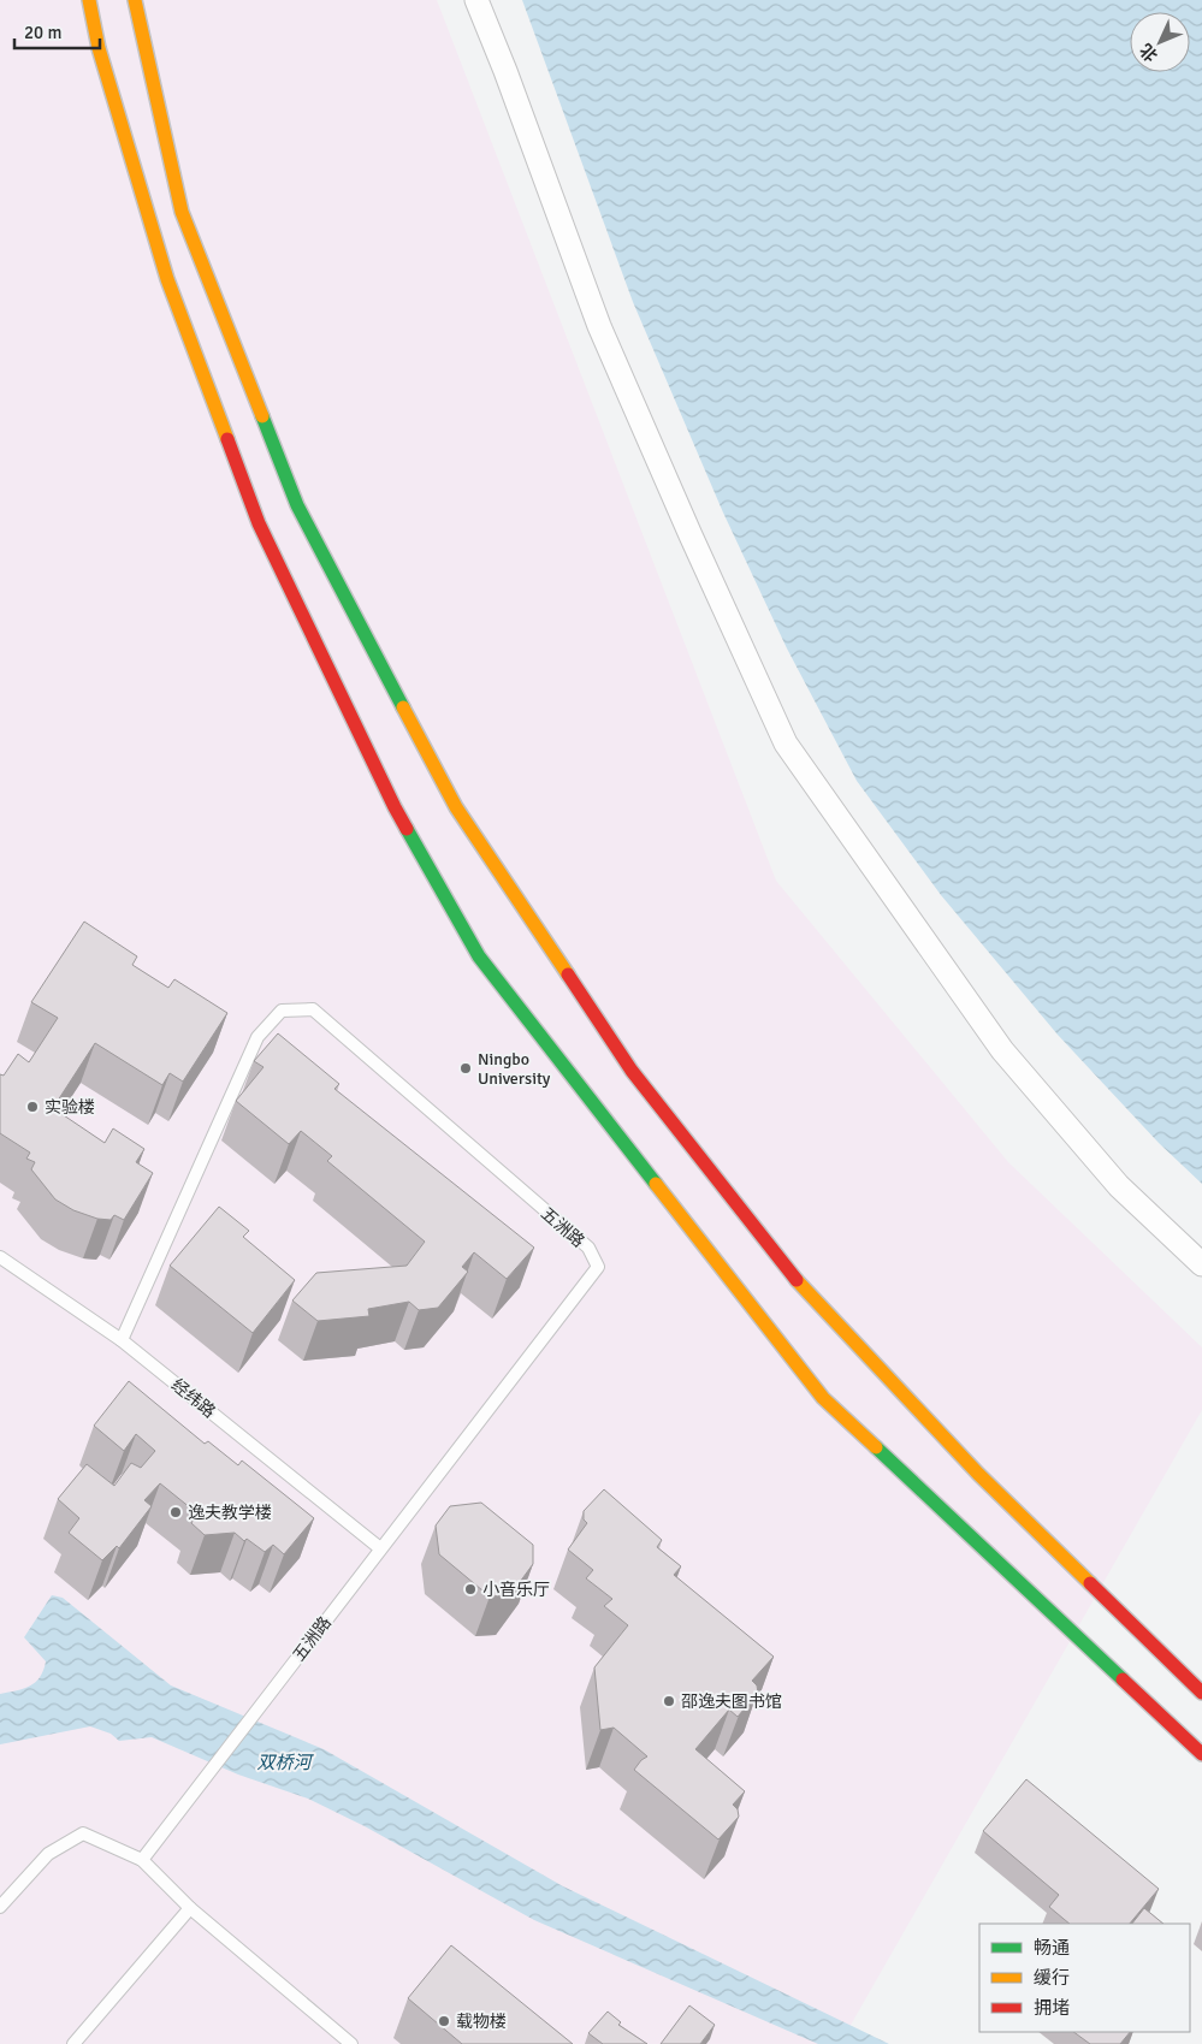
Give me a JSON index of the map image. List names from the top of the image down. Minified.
{"streets":{"lane":["五洲路","经纬路"]},"crossings":[["五洲路","经纬路"]],"water":["双桥河"],"places":["Ningbo University","实验楼","逸夫教学楼","小音乐厅","邵逸夫图书馆","载物楼"],"legend":["畅通","缓行","拥堵"],"scale_bar":"20 m","north":"bottom left"}
